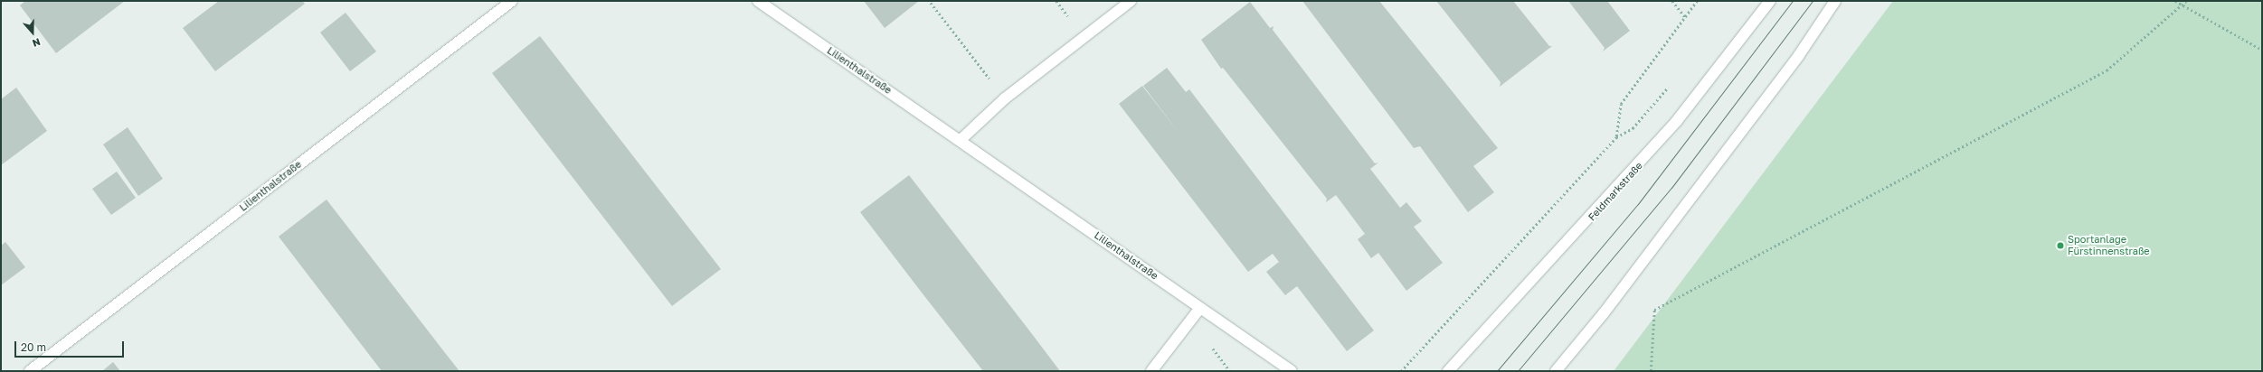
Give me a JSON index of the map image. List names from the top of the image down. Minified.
{"streets":{"street":["Lilienthalstraße","Feldmarkstraße"]},"places":["Sportanlage Fürstinnenstraße"],"scale_bar":"20 m","north":"bottom"}
